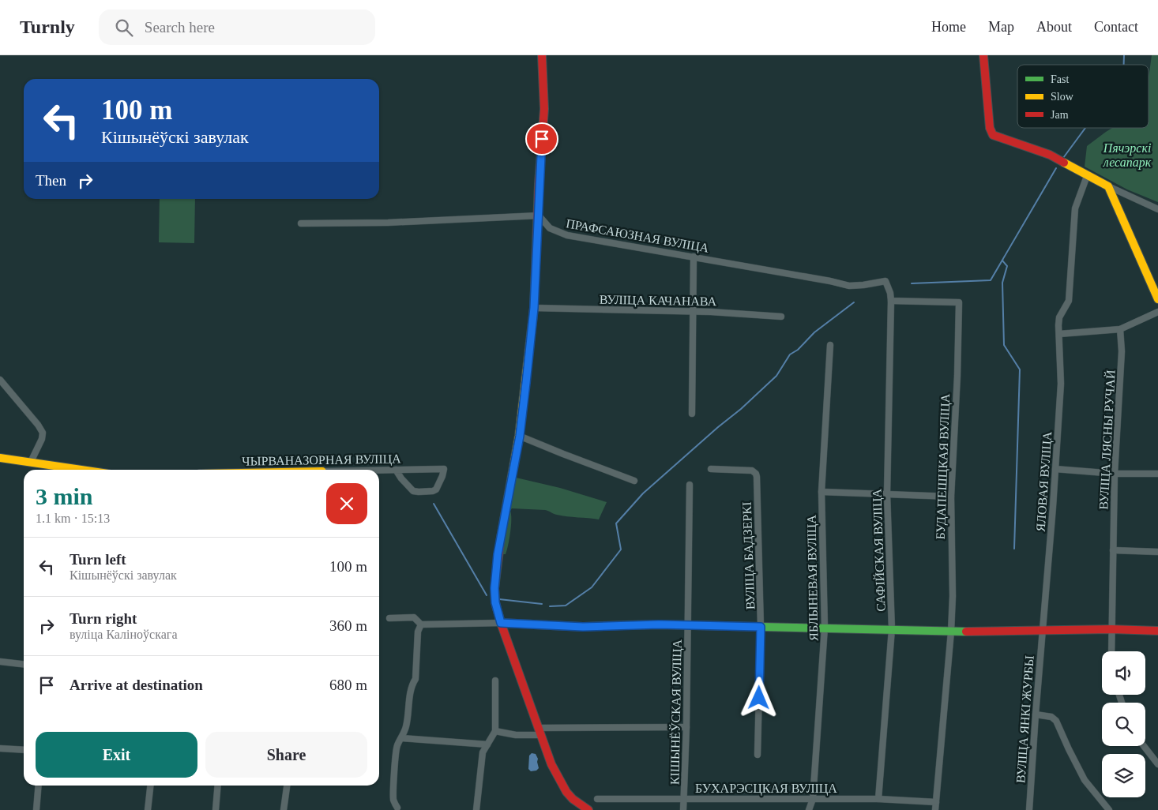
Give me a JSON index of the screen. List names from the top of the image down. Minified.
{"streets":{"street":["ПРАФСАЮЗНАЯ ВУЛІЦА","ВУЛІЦА КАЧАНАВА","ВУЛІЦА ЛЯСНЫ РУЧАЙ","ЧЫРВАНАЗОРНАЯ ВУЛІЦА","БУДАПЕШЦКАЯ ВУЛІЦА","ЯЛОВАЯ ВУЛІЦА","САФІЙСКАЯ ВУЛІЦА","ВУЛІЦА БАДЗЕРКІ","ЯБЛЫНЕВАЯ ВУЛІЦА","КІШЫНЁЎСКАЯ ВУЛІЦА","ВУЛІЦА ЯНКІ ЖУРБЫ","БУХАРЭСЦКАЯ ВУЛІЦА"]},"crossings":[["ПРАФСАЮЗНАЯ ВУЛІЦА","БУДАПЕШЦКАЯ ВУЛІЦА"],["ПРАФСАЮЗНАЯ ВУЛІЦА","САФІЙСКАЯ ВУЛІЦА"],["БУДАПЕШЦКАЯ ВУЛІЦА","САФІЙСКАЯ ВУЛІЦА"],["БУДАПЕШЦКАЯ ВУЛІЦА","БУХАРЭСЦКАЯ ВУЛІЦА"],["ЯЛОВАЯ ВУЛІЦА","ВУЛІЦА ЯНКІ ЖУРБЫ"],["САФІЙСКАЯ ВУЛІЦА","БУХАРЭСЦКАЯ ВУЛІЦА"],["ЯБЛЫНЕВАЯ ВУЛІЦА","БУХАРЭСЦКАЯ ВУЛІЦА"],["КІШЫНЁЎСКАЯ ВУЛІЦА","БУХАРЭСЦКАЯ ВУЛІЦА"]],"parks":["Пячэрскі лесапарк"],"legend":["Fast","Slow","Jam"],"page":{"header":"Turnly","search":"Search here","nav":["Home","Map","About","Contact"],"turn":["100 m","Кішынёўскі завулак"],"then":"Then","heading":["3 min","1.1 km · 15:13"],"list":[{"name":"Turn left","note":"Кішынёўскі завулак","value":"100 m"},{"name":"Turn right","note":"вуліца Каліноўскага","value":"360 m"},{"name":"Arrive at destination","value":"680 m"}],"buttons":["Exit","Share"]}}
